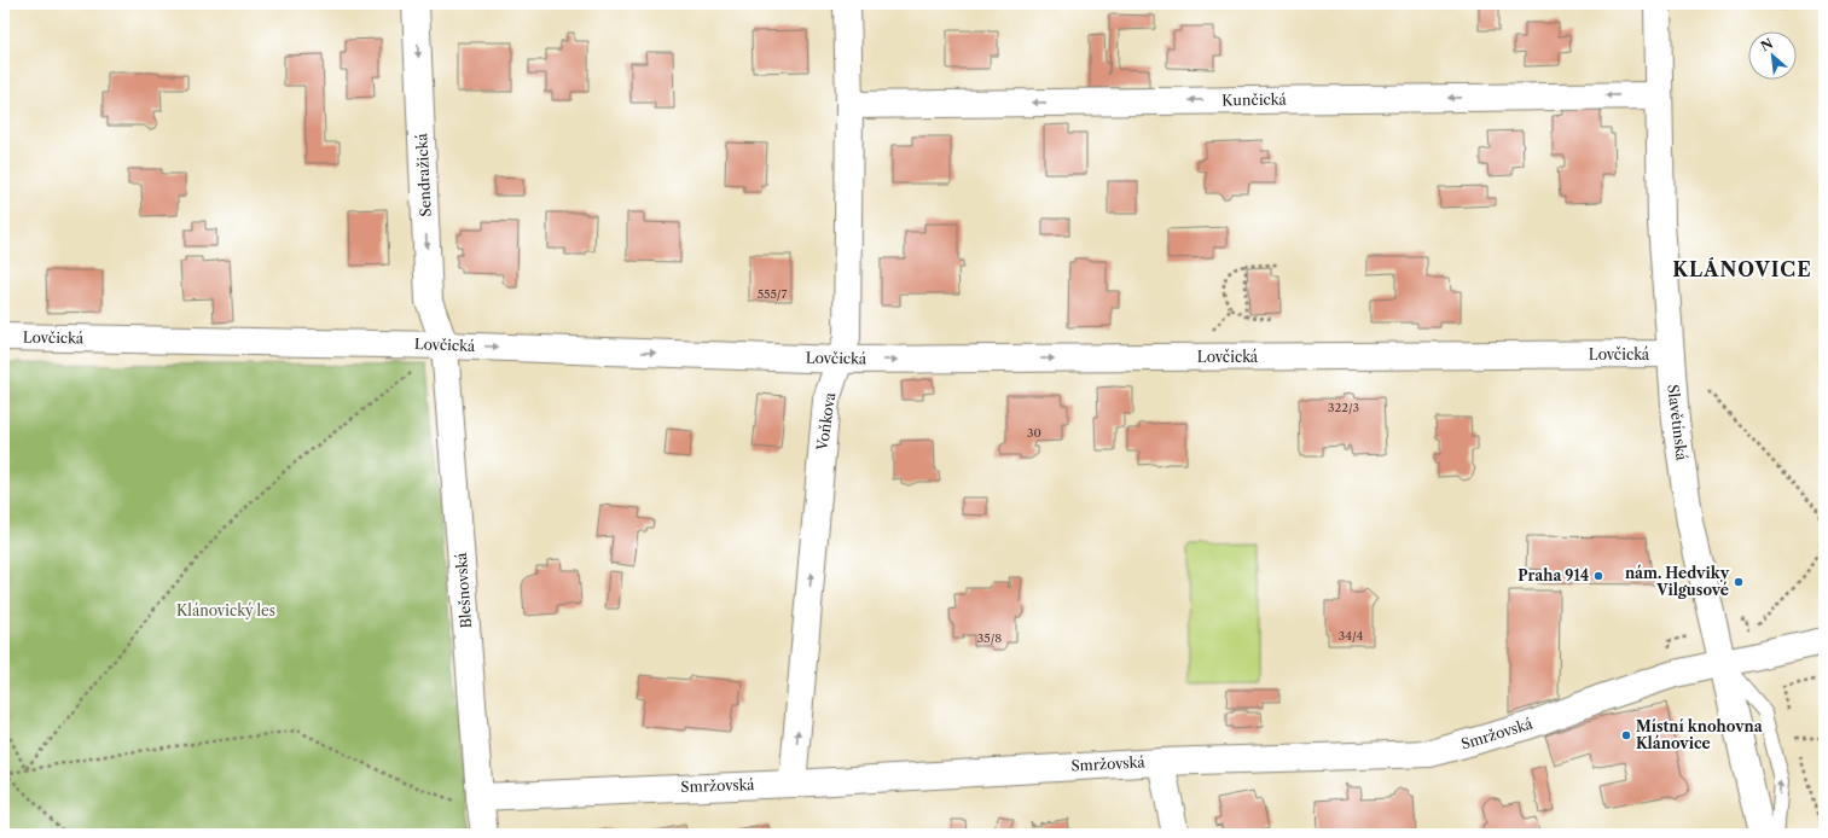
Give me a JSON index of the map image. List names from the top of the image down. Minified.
{"streets":{"street":["Kunčická","Sendražická","Lovčická","Voňkova","Slavětínská","Blešnovská","Smržovská"]},"crossings":[["Kunčická","Voňkova"],["Kunčická","Slavětínská"],["Sendražická","Lovčická"],["Sendražická","Blešnovská"],["Lovčická","Voňkova"],["Lovčická","Slavětínská"],["Lovčická","Blešnovská"],["Voňkova","Smržovská"],["Slavětínská","Smržovská"],["Blešnovská","Smržovská"]],"one_way":["Kunčická","Sendražická","Lovčická","Voňkova"],"districts":["KLÁNOVICE"],"parks":["Klánovický les"],"places":["Praha 914","nám. Hedviky Vilgusové","Místní knohovna Klánovice"],"house_numbers":["555/7","322/3","30","34/4","35/8"],"north":"top left"}
